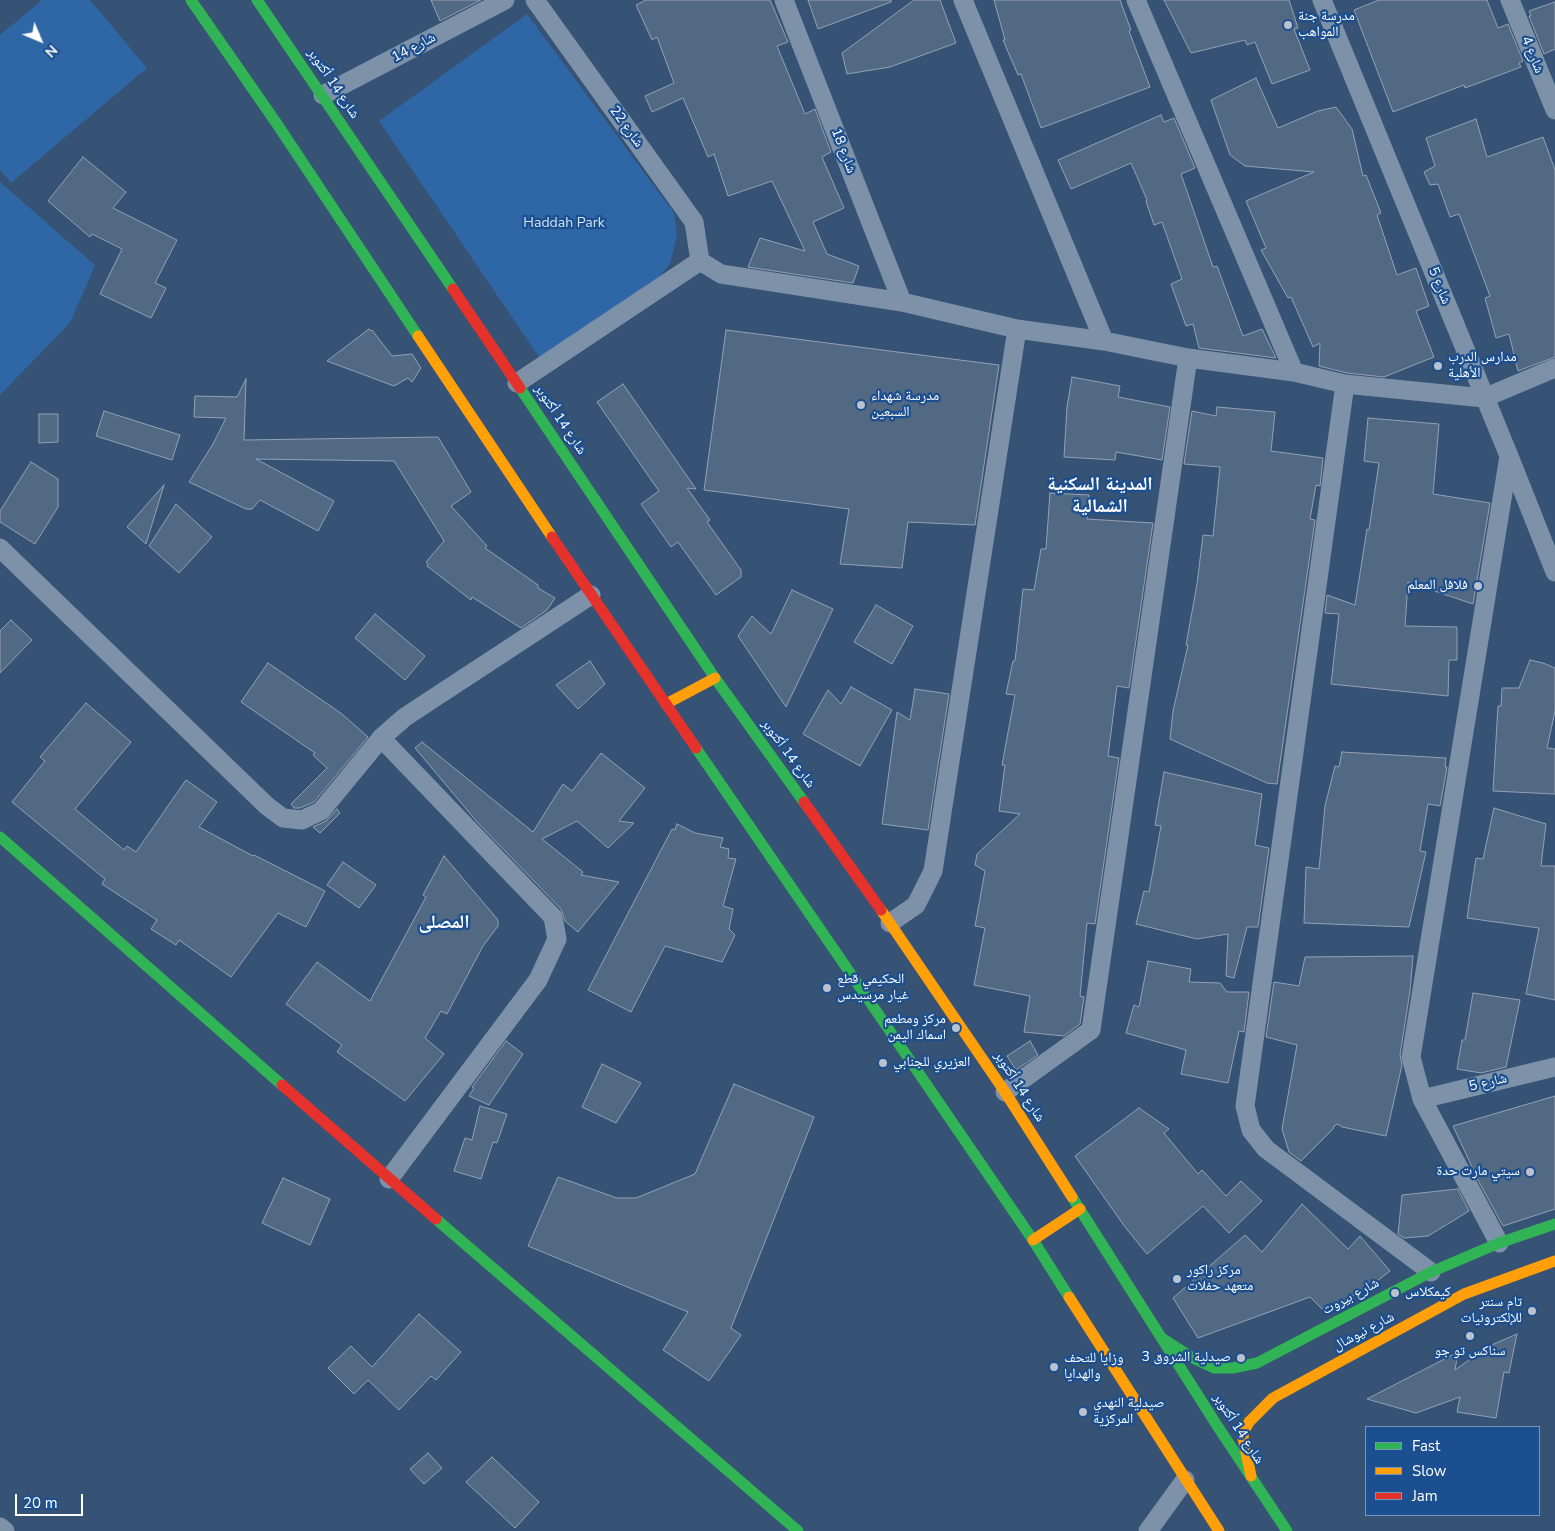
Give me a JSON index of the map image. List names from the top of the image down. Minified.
{"streets":{"main road":["شارع 14 أكتوبر","شارع بيروت","شارع نيوشال"],"street":["شارع 14","شارع 4","شارع 22","شارع 18","شارع 5"]},"crossings":[["شارع 14","شارع 14 أكتوبر"],["شارع 14 أكتوبر","شارع بيروت"],["شارع 14 أكتوبر","شارع نيوشال"]],"districts":["المدينة السكنية الشمالية","المصلى"],"parks":["Haddah Park"],"places":["مدرسة جنة المواهب","مدارس الدرب الأهلية","مدرسة شهداء السبعين","فلافل المعلم","الحكيمي قطع غيار مرسيدس","مركز ومطعم اسماك اليمن","العزيري للجنابي","سيتي مارت حدة","مركز راكور متعهد حفلات","كيمكلاس","تام سنتر للإلكترونيات","سناكس تو جو","صيدلية الشروق 3","وزايا للتحف والهدايا","صيدلية النهدي المركزية"],"legend":["Fast","Slow","Jam"],"scale_bar":"20 m","north":"bottom right"}
